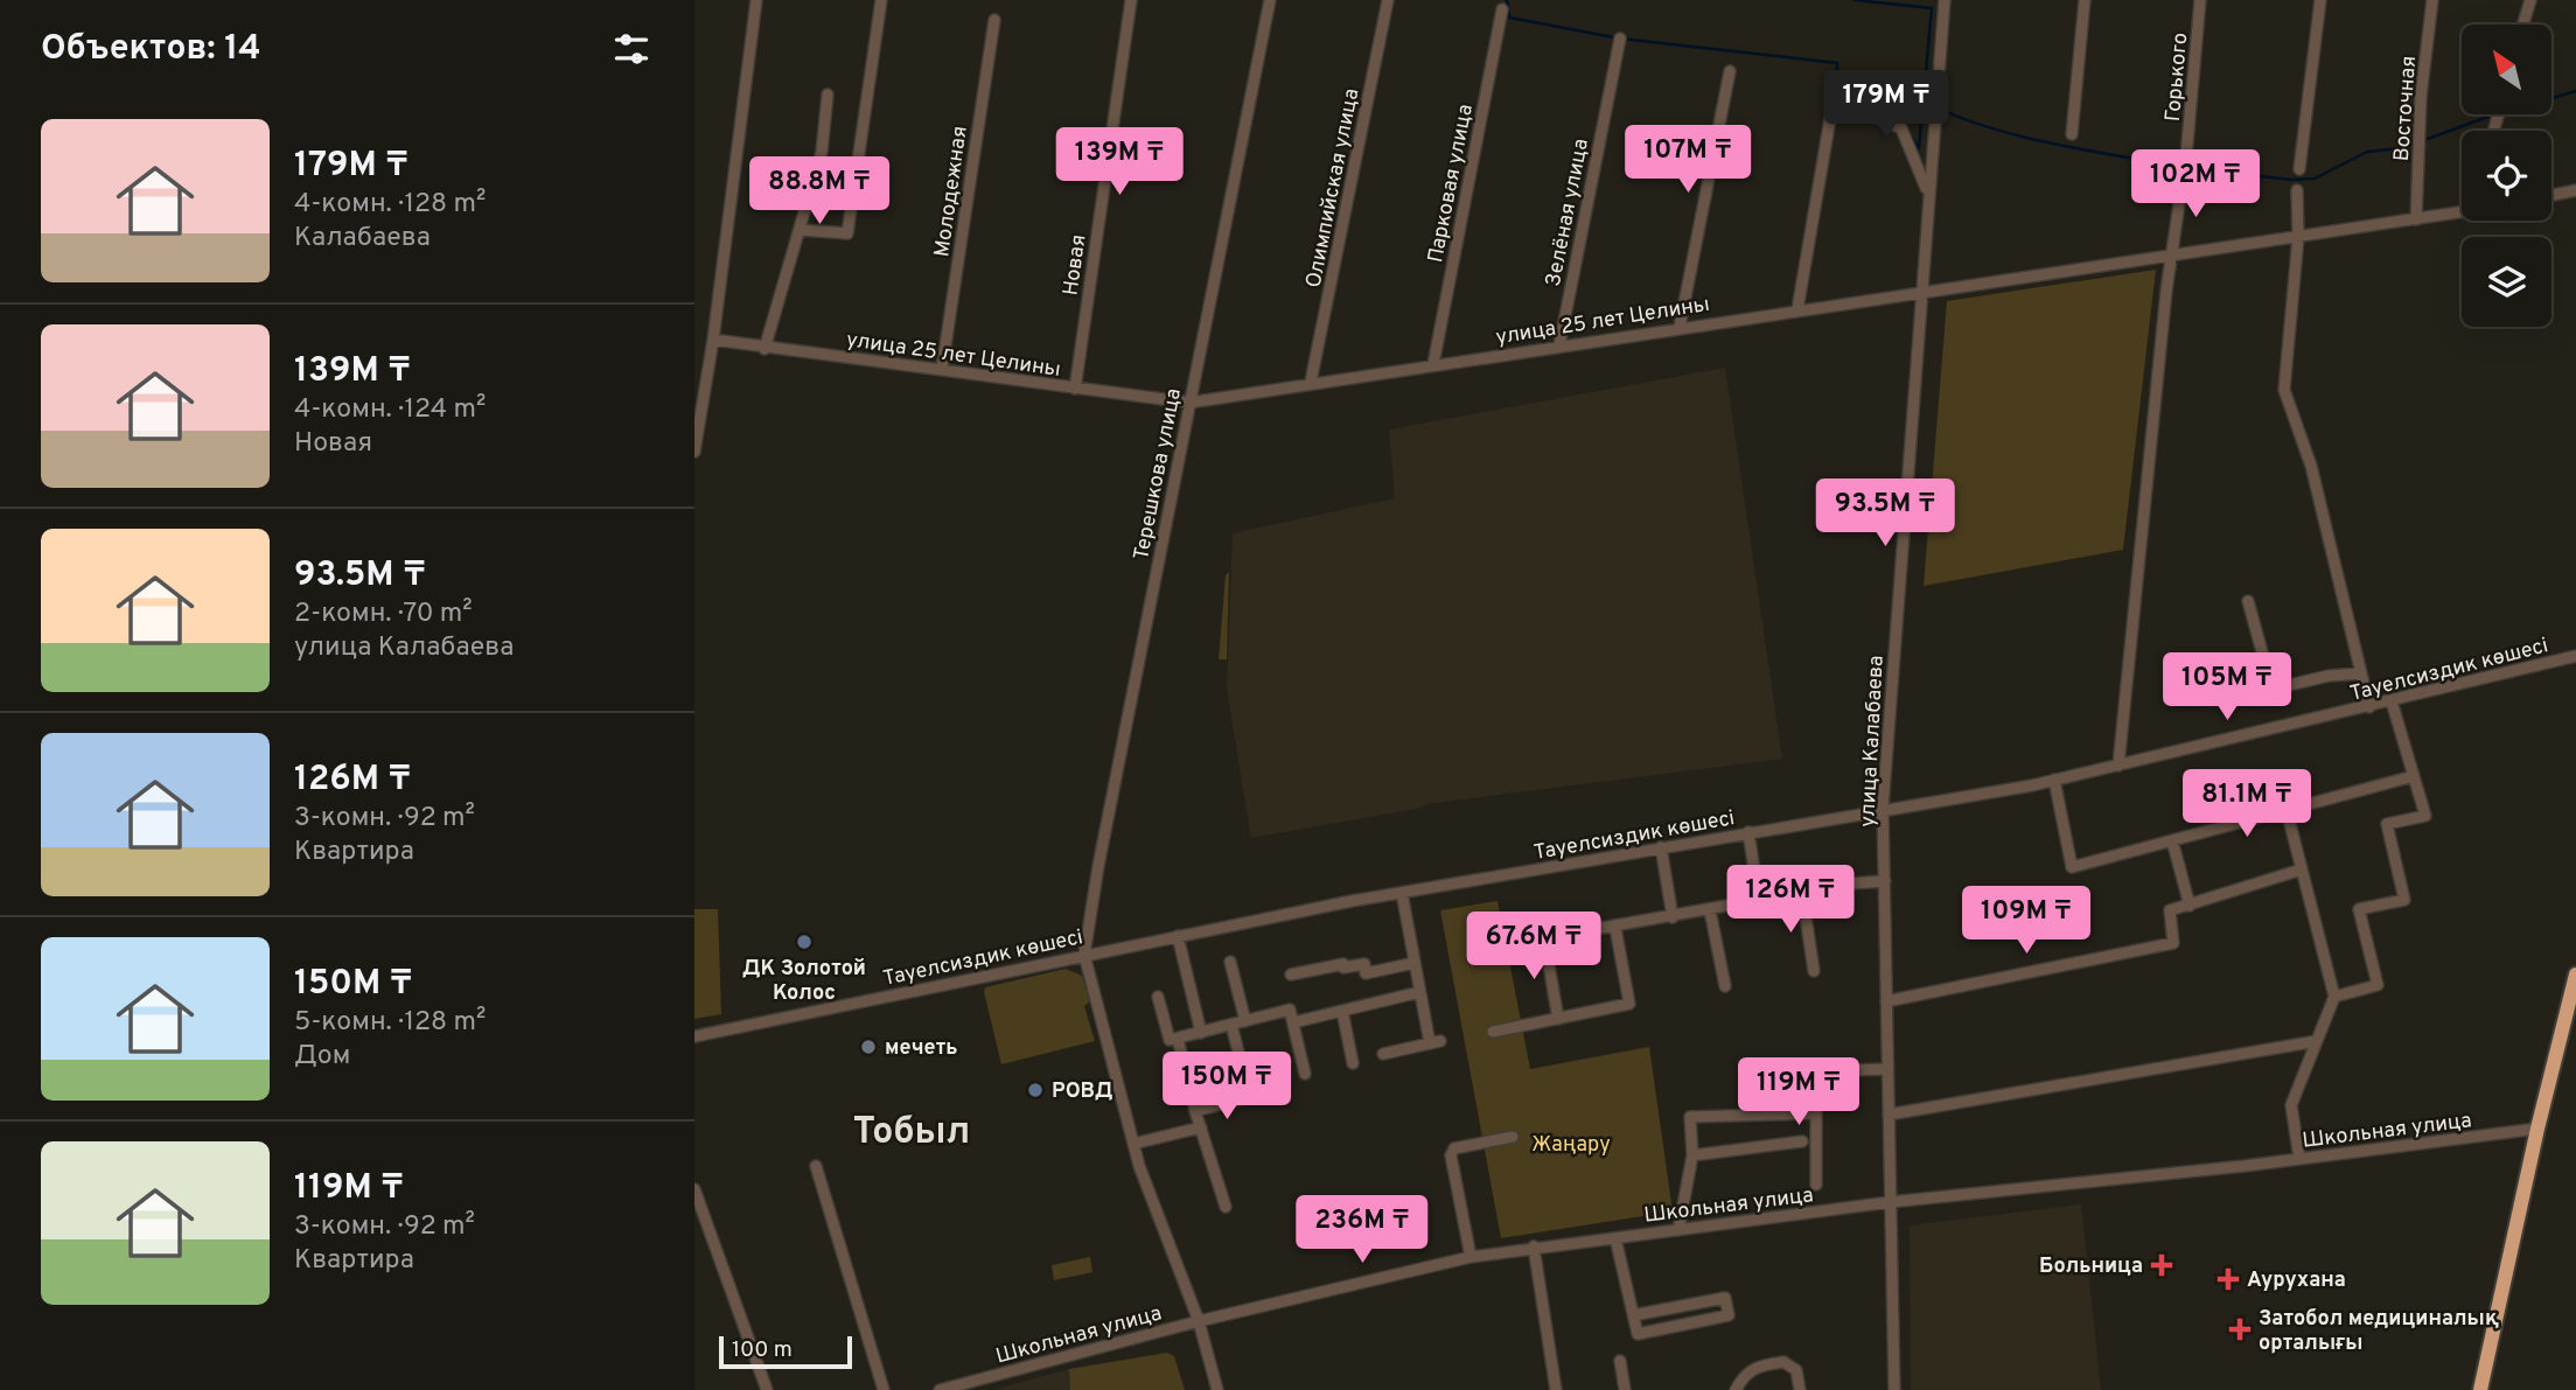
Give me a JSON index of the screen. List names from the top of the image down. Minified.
{"streets":{"street":["Горького","Восточная","Парковая улица","Олимпийская улица","Молодежная","Зелёная улица","Новая","улица 25 лет Целины","Терешкова улица","Тауелсиздик көшесі","улица Калабаева","Школьная улица"]},"crossings":[["Горького","улица 25 лет Целины"],["Горького","Тауелсиздик көшесі"],["Восточная","улица 25 лет Целины"],["Парковая улица","улица 25 лет Целины"],["Олимпийская улица","улица 25 лет Целины"],["Молодежная","улица 25 лет Целины"],["Зелёная улица","улица 25 лет Целины"],["Новая","улица 25 лет Целины"],["улица 25 лет Целины","Терешкова улица"],["улица 25 лет Целины","улица Калабаева"],["Терешкова улица","Тауелсиздик көшесі"],["Тауелсиздик көшесі","улица Калабаева"],["улица Калабаева","Школьная улица"]],"districts":["Тобыл"],"parks":["Жаңару"],"places":{"other":["ДК Золотой Колос","мечеть","РОВД"],"health":["Больница","Аурухана","Затобол медициналық орталығы"]},"scale_bar":"100 m","north":"top left","page":{"heading":"Объектов: 14","price":["179M ₸","107M ₸","139M ₸","102M ₸","88.8M ₸","93.5M ₸","105M ₸","81.1M ₸","126M ₸","109M ₸","67.6M ₸","150M ₸","119M ₸","236M ₸"],"list":[{"name":"179M ₸","note":"4-комн. · 128 m² · Калабаева"},{"name":"139M ₸","note":"4-комн. · 124 m² · Новая"},{"name":"93.5M ₸","note":"2-комн. · 70 m² · улица Калабаева"},{"name":"126M ₸","note":"3-комн. · 92 m² · Квартира"},{"name":"150M ₸","note":"5-комн. · 128 m² · Дом"},{"name":"119M ₸","note":"3-комн. · 92 m² · Квартира"}],"scale":"100 m"}}
